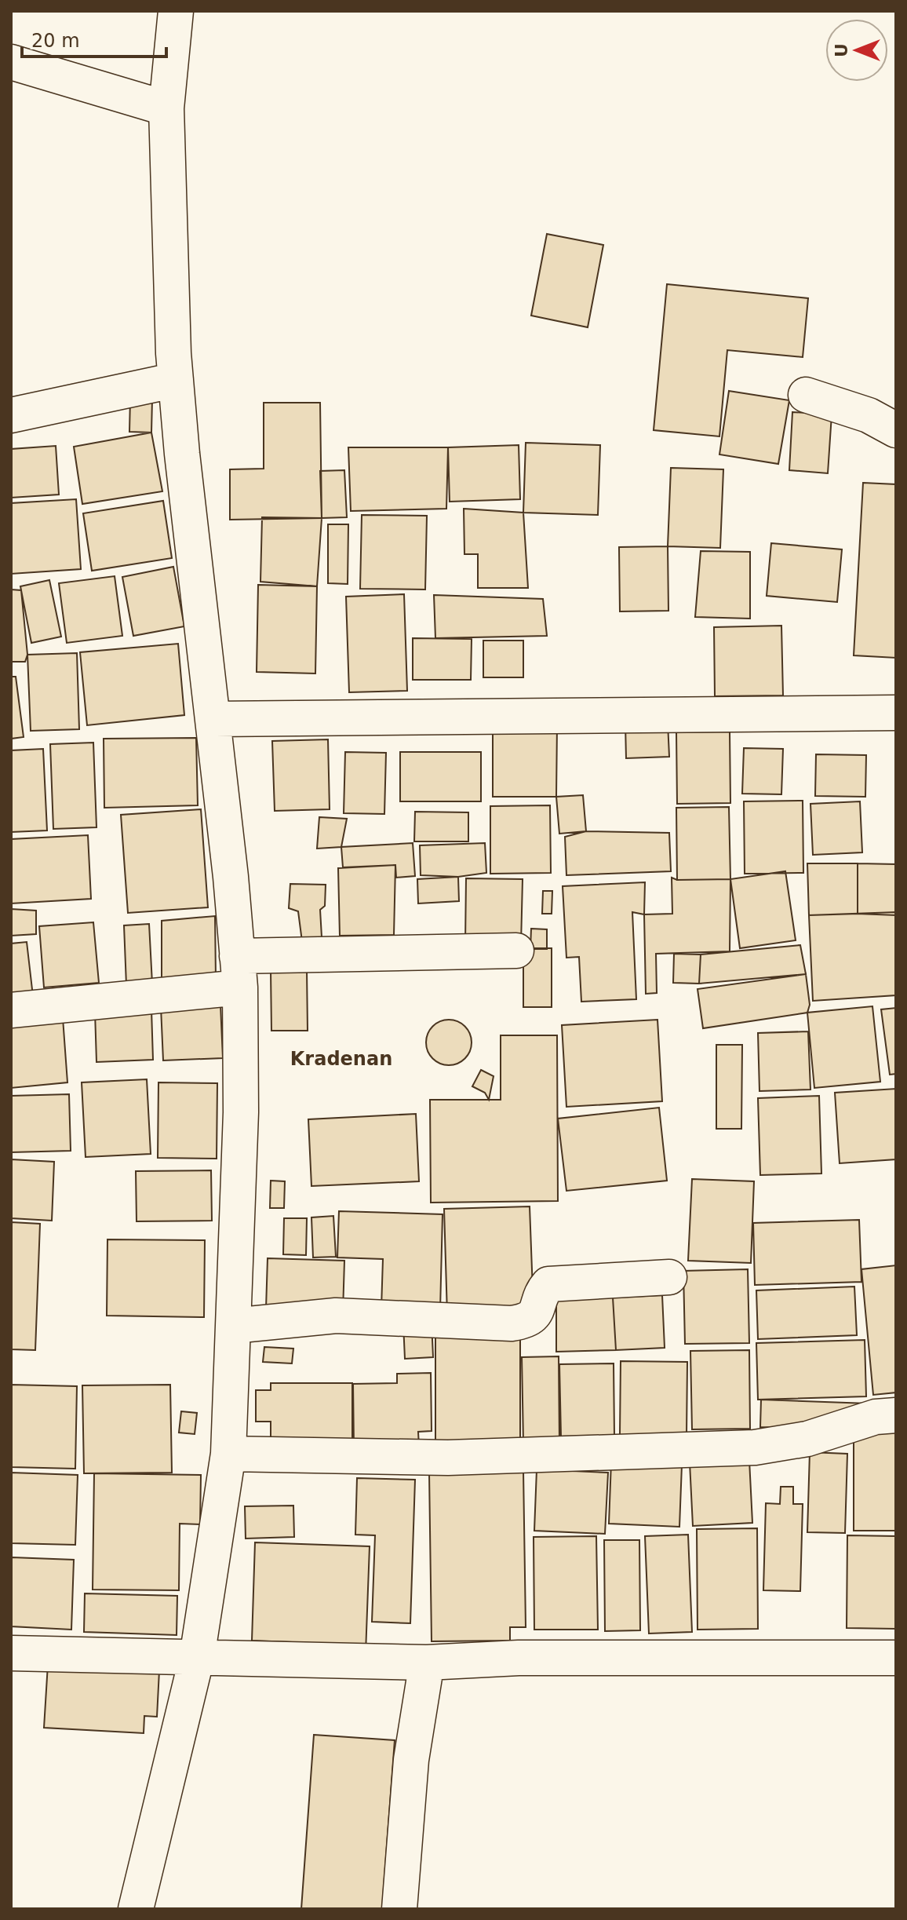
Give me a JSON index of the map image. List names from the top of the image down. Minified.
{"districts":["Kradenan"],"scale_bar":"20 m","north":"left"}
